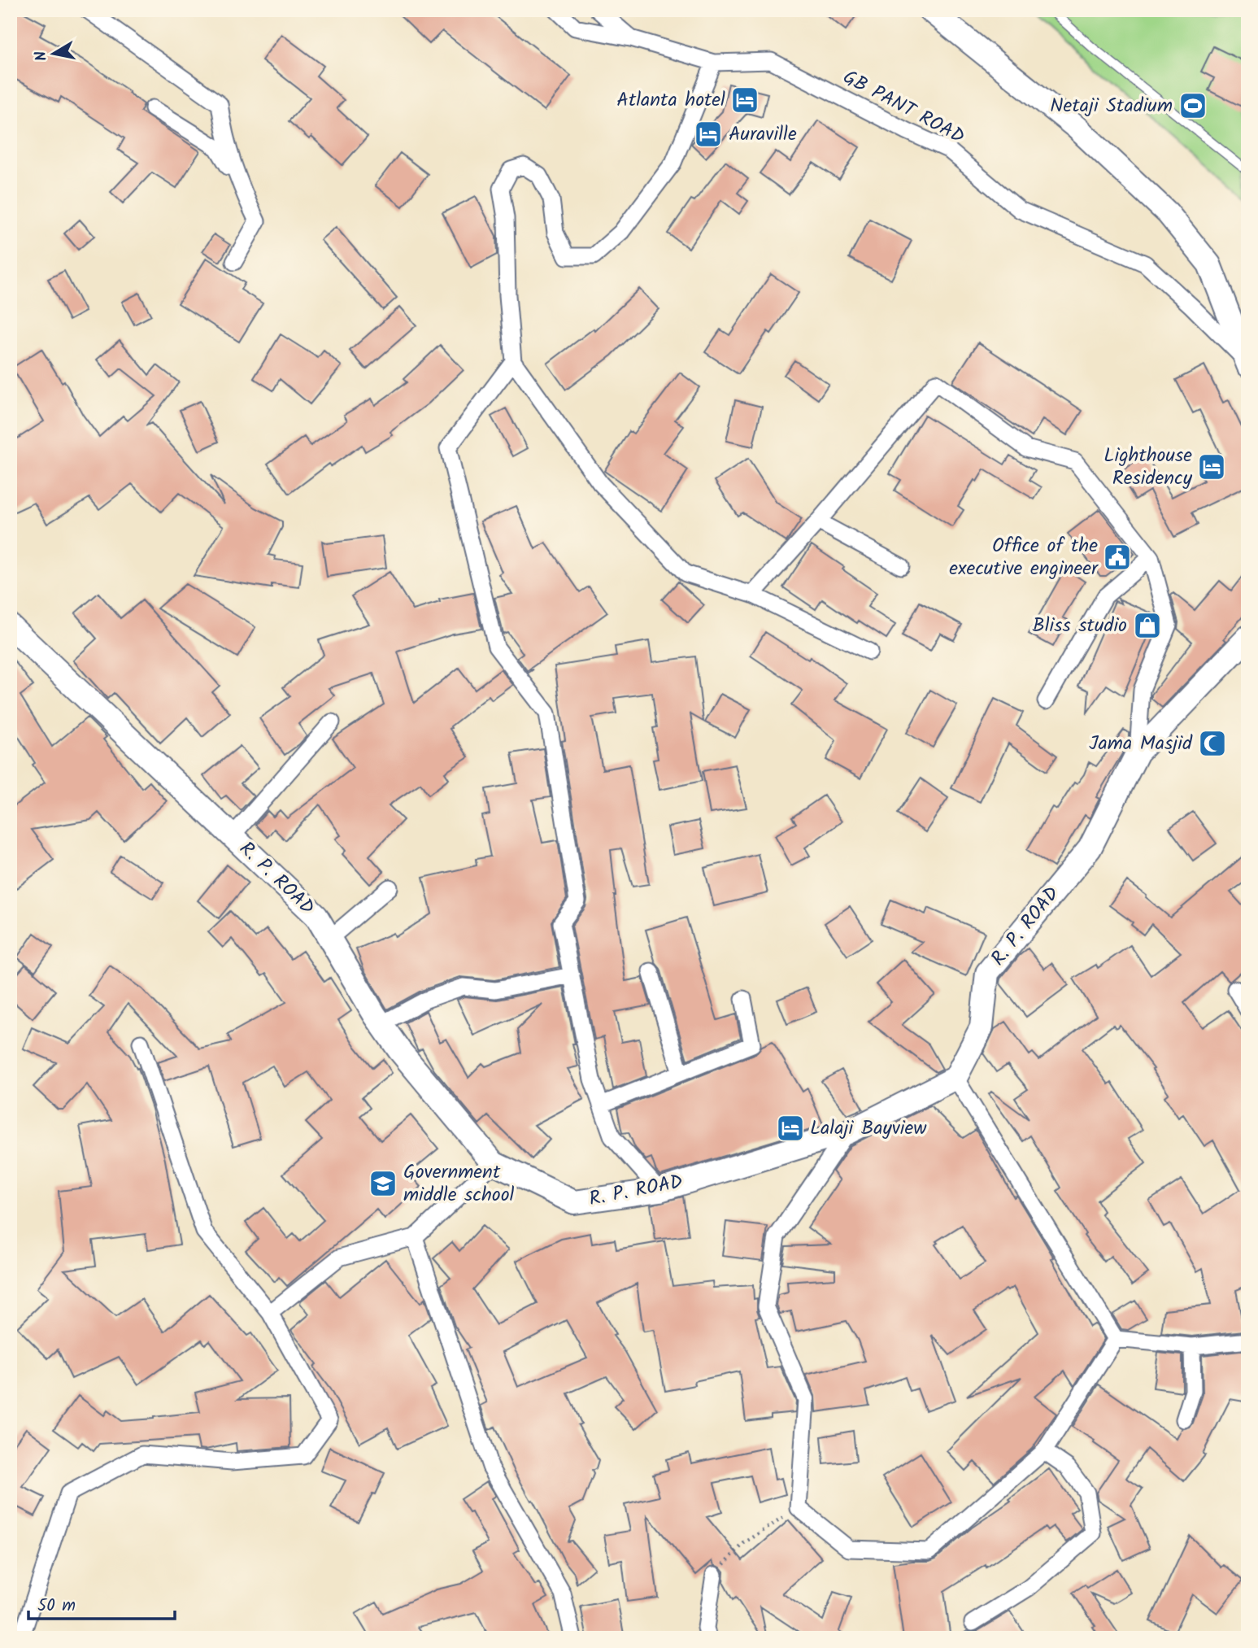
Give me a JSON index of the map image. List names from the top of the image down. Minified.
{"streets":{"street":["GB PANT ROAD","R. P. ROAD"]},"places":{"hotel":["Atlanta hotel","Auraville","Lighthouse Residency","Lalaji Bayview"],"sports":["Netaji Stadium"],"public building":["Office of the executive engineer"],"shop":["Bliss studio"],"mosque":["Jama Masjid"],"school or university":["Government middle school"]},"scale_bar":"50 m","north":"left"}
